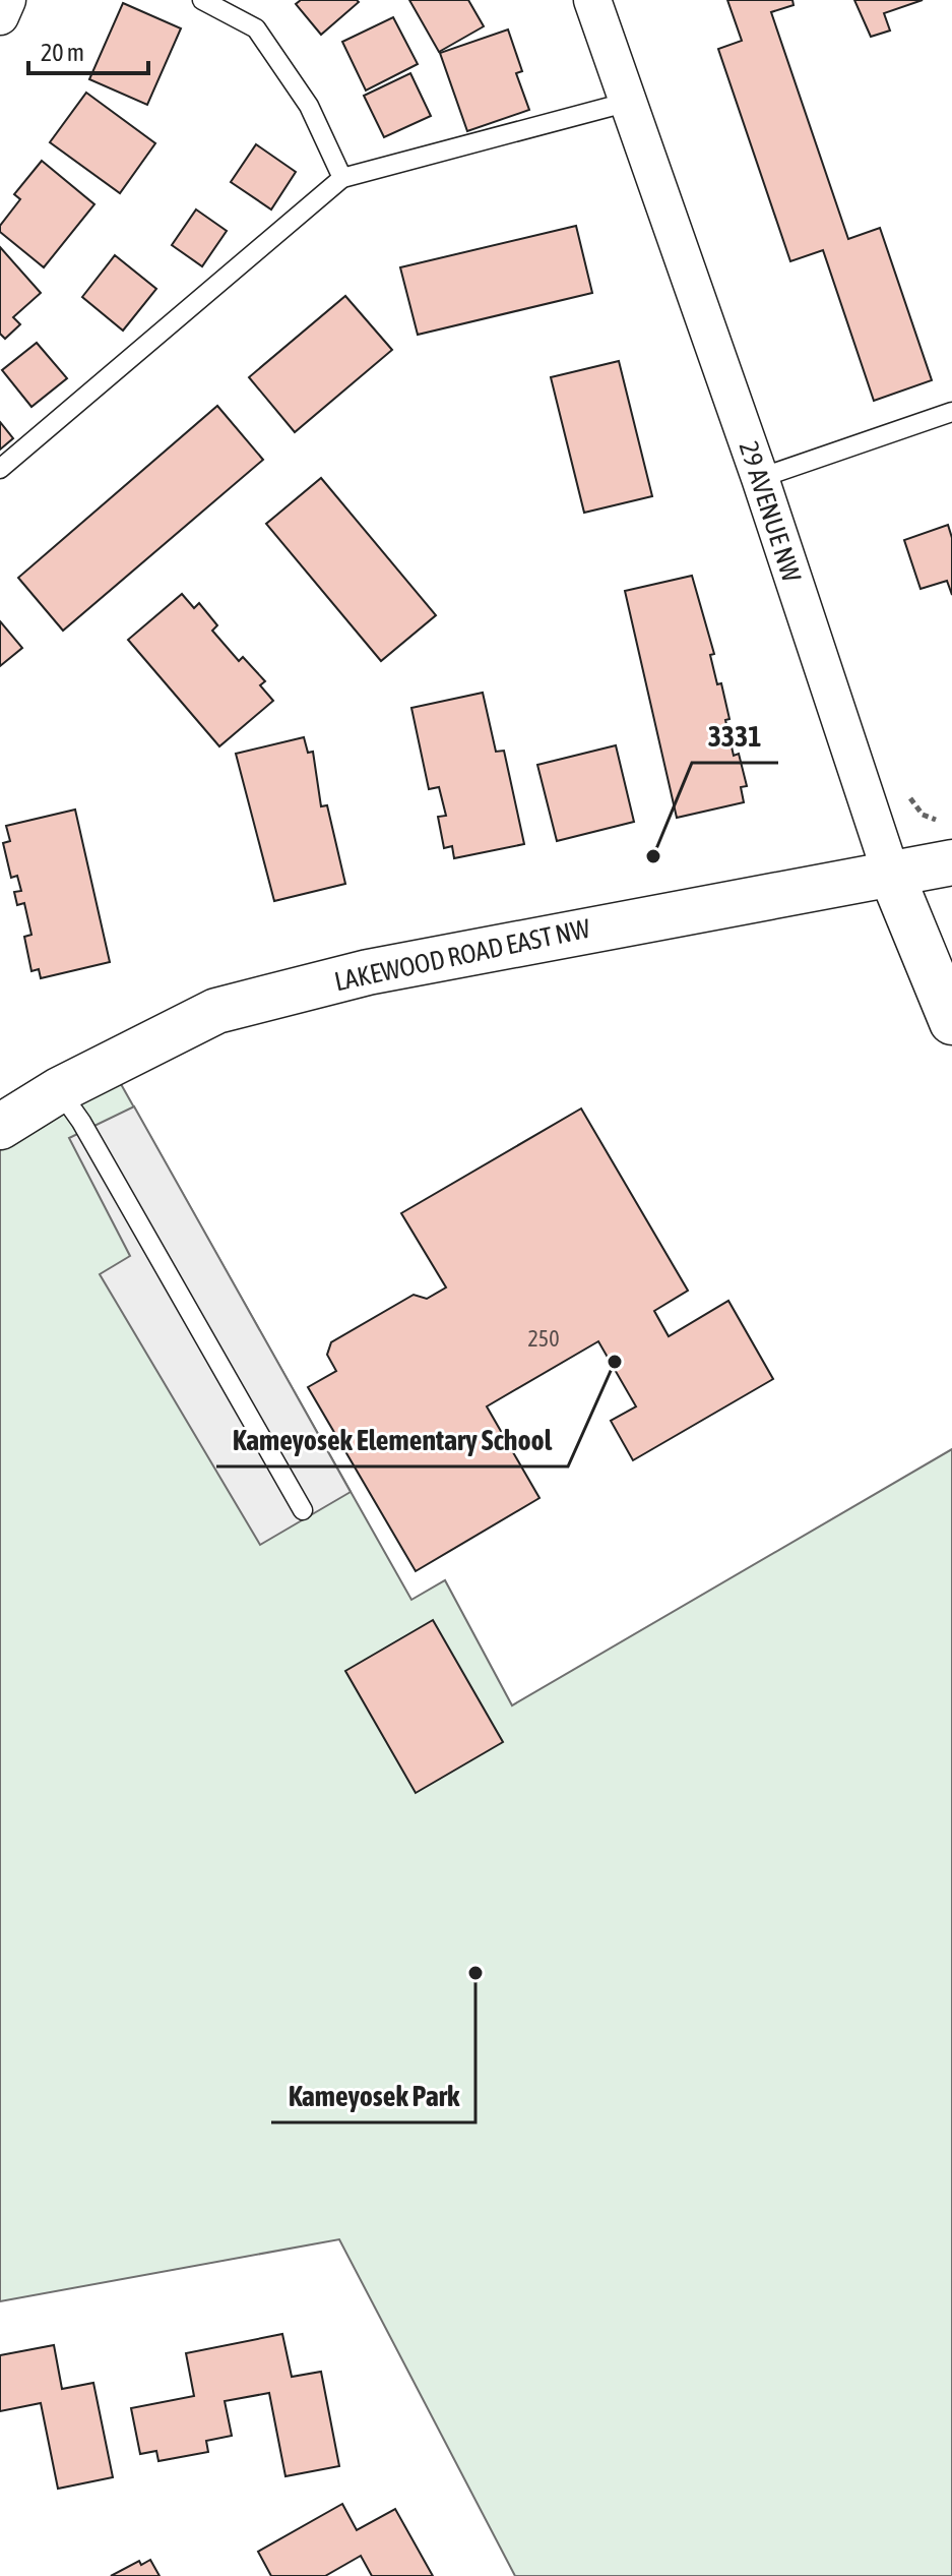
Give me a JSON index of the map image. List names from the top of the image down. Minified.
{"streets":{"street":["29 AVENUE NW","LAKEWOOD ROAD EAST NW"]},"crossings":[["29 AVENUE NW","LAKEWOOD ROAD EAST NW"]],"places":["3331","Kameyosek Elementary School","Kameyosek Park"],"house_numbers":["250"],"scale_bar":"20 m"}
